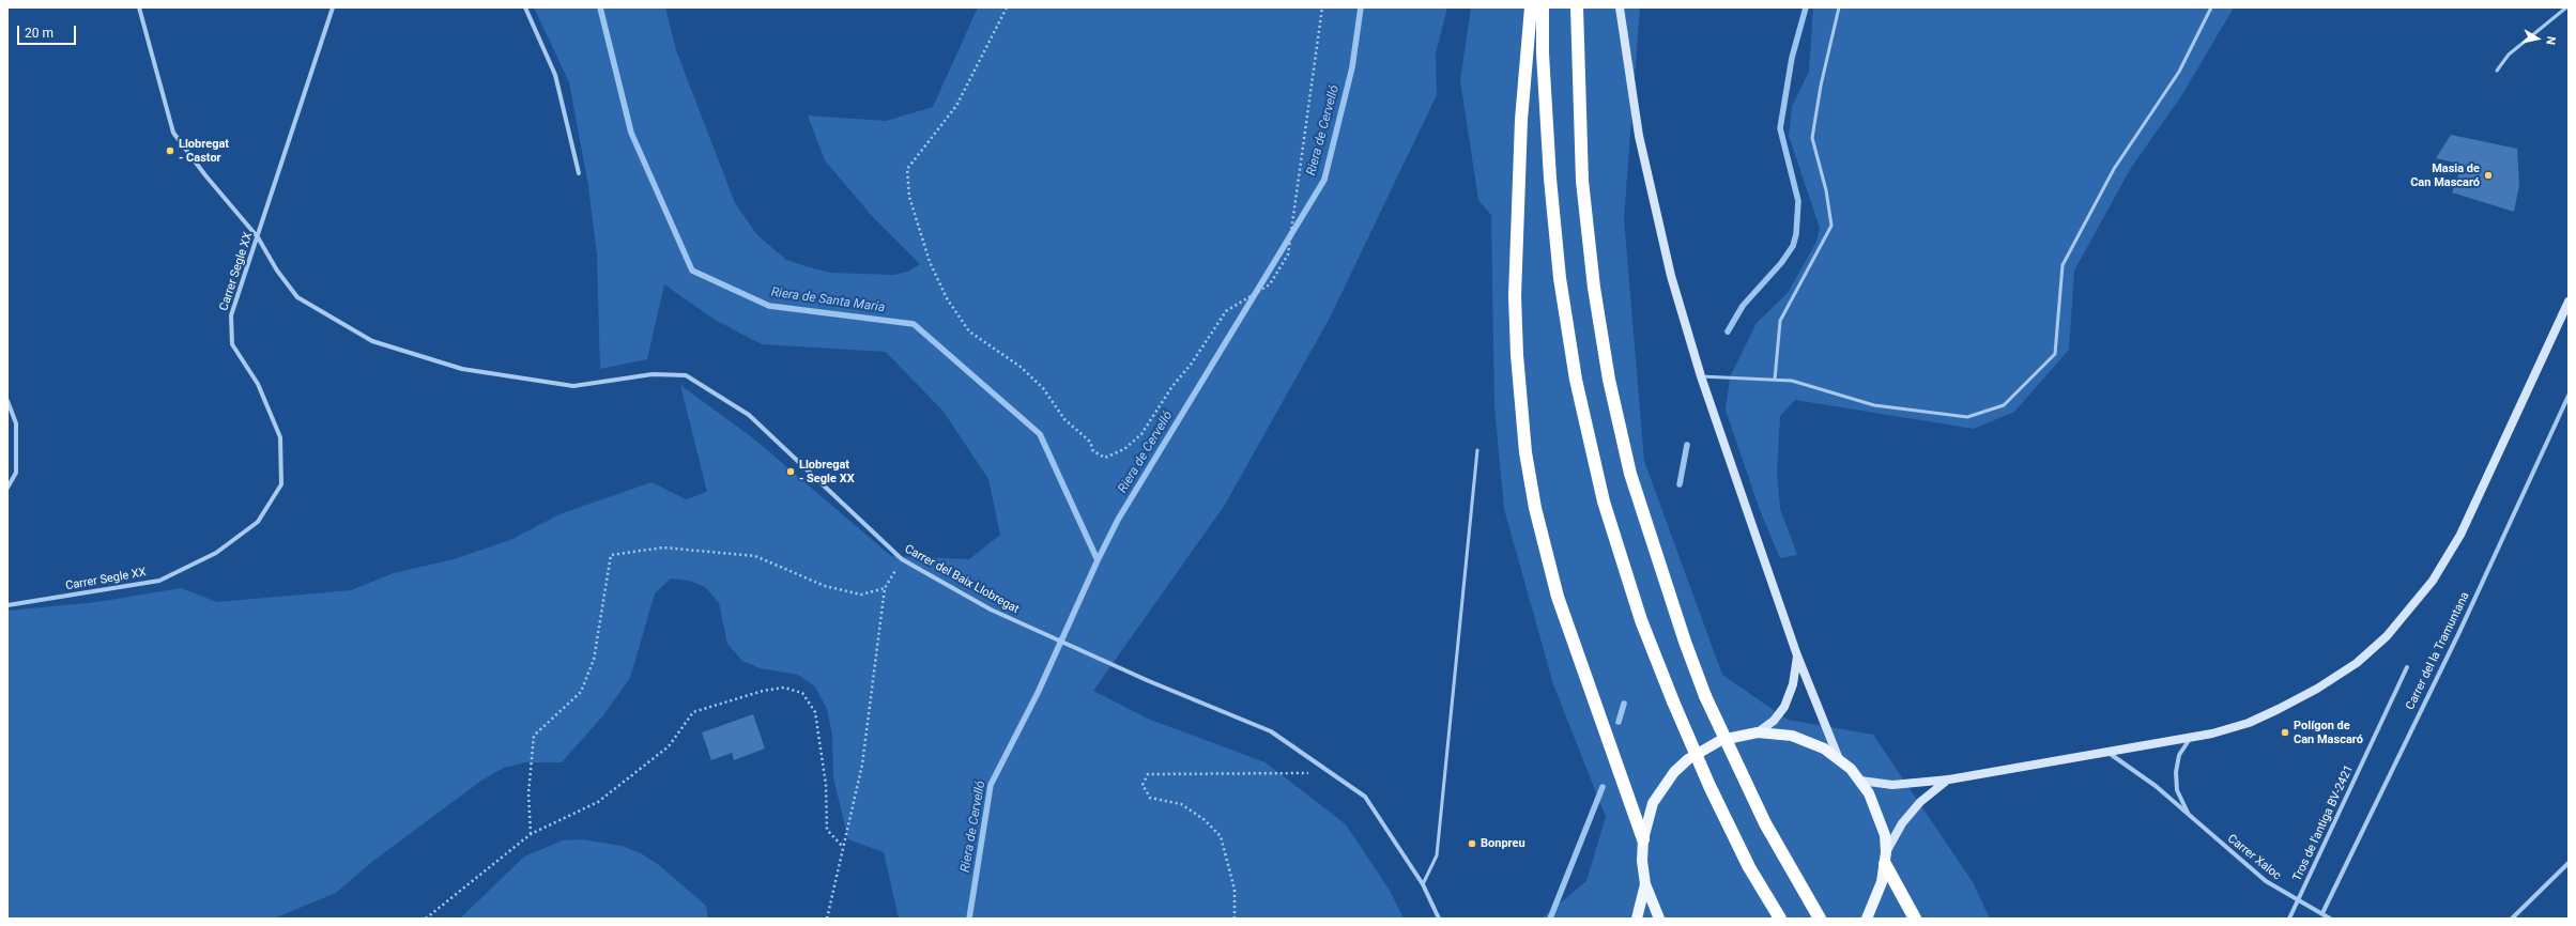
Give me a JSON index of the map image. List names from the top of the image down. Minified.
{"streets":{"street":["Carrer Segle XX","Carrer del Baix Llobregat","Carrer del la Tramuntana","Tros de l'antiga BV-2421","Carrer Xaloc"]},"crossings":[["Carrer Segle XX","Carrer del Baix Llobregat"],["Carrer del la Tramuntana","Carrer Xaloc"],["Tros de l'antiga BV-2421","Carrer Xaloc"]],"water":["Riera de Cervelló","Riera de Santa Maria"],"places":["Llobregat - Castor","Masia de Can Mascaró","Llobregat - Segle XX","Polígon de Can Mascaró","Bonpreu"],"scale_bar":"20 m","north":"right"}
